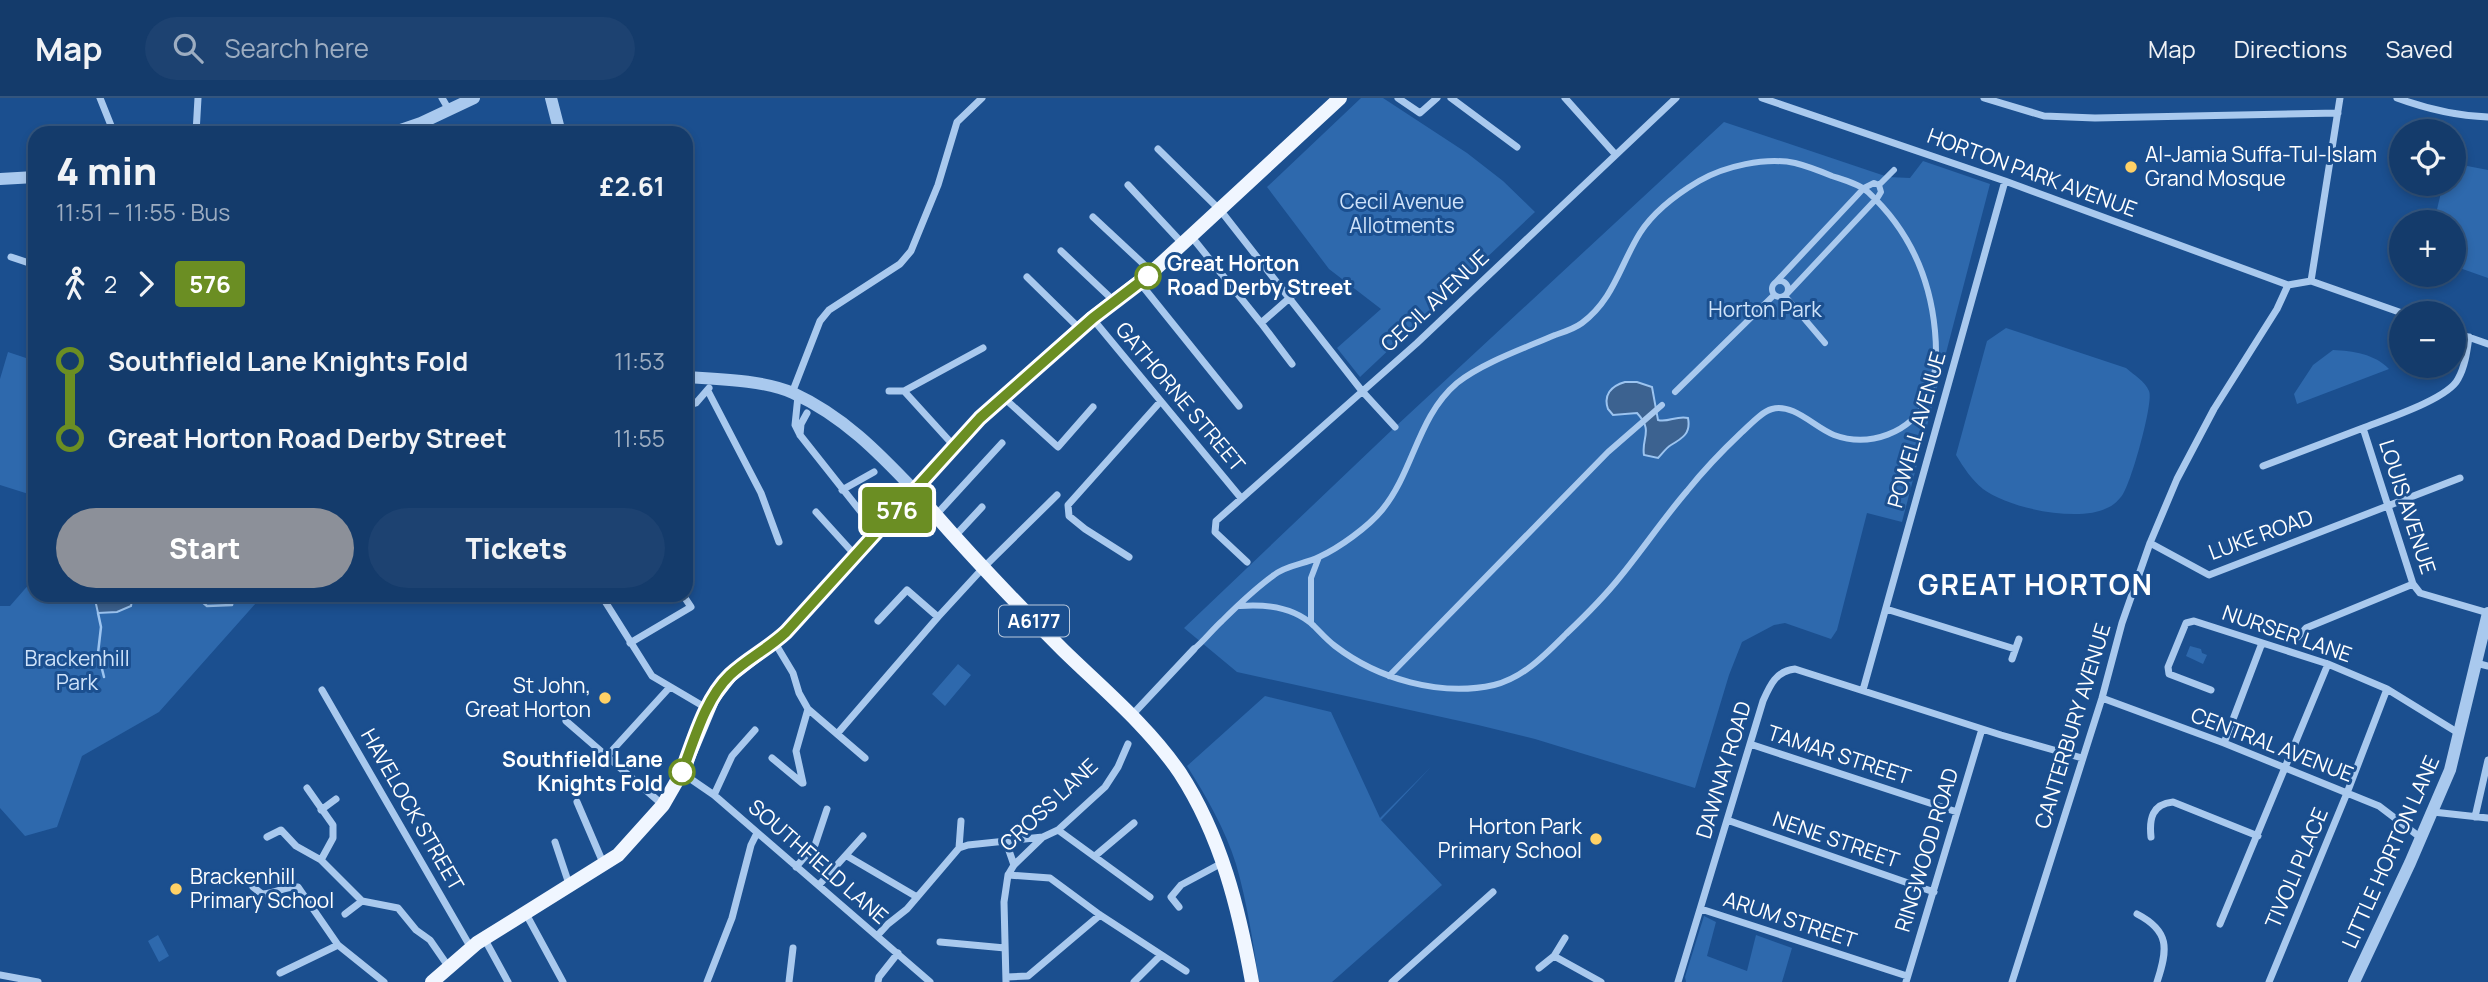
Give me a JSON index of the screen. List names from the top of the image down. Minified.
{"streets":{"main road":["A6177"],"street":["HORTON PARK AVENUE","CECIL AVENUE","GATHORNE STREET","POWELL AVENUE","LOUIS AVENUE","LUKE ROAD","NURSER LANE","CANTERBURY AVENUE","CENTRAL AVENUE","TAMAR STREET","DAWNAY ROAD","CROSS LANE","HAVELOCK STREET","NENE STREET","RINGWOOD ROAD","LITTLE HORTON LANE","SOUTHFIELD LANE","TIVOLI PLACE","ARUM STREET"]},"crossings":[["HORTON PARK AVENUE","POWELL AVENUE"],["HORTON PARK AVENUE","CANTERBURY AVENUE"],["CECIL AVENUE","GATHORNE STREET"],["POWELL AVENUE","DAWNAY ROAD"],["LOUIS AVENUE","LUKE ROAD"],["LOUIS AVENUE","LITTLE HORTON LANE"],["LUKE ROAD","CANTERBURY AVENUE"],["NURSER LANE","LITTLE HORTON LANE"],["NURSER LANE","TIVOLI PLACE"],["CANTERBURY AVENUE","CENTRAL AVENUE"],["CANTERBURY AVENUE","DAWNAY ROAD"],["CENTRAL AVENUE","LITTLE HORTON LANE"],["CENTRAL AVENUE","TIVOLI PLACE"],["TAMAR STREET","DAWNAY ROAD"],["TAMAR STREET","RINGWOOD ROAD"],["DAWNAY ROAD","NENE STREET"],["DAWNAY ROAD","RINGWOOD ROAD"],["DAWNAY ROAD","ARUM STREET"],["NENE STREET","RINGWOOD ROAD"],["RINGWOOD ROAD","ARUM STREET"]],"districts":["GREAT HORTON"],"parks":["Cecil Avenue Allotments","Horton Park","Brackenhill Park"],"places":["Al-Jamia Suffa-Tul-Islam Grand Mosque","Great Horton Road Derby Street","St John, Great Horton","Southfield Lane Knights Fold","Horton Park Primary School","Brackenhill Primary School"],"lines":["bus line 576"],"page":{"header":"Map","search":"Search here","nav":["Map","Directions","Saved"],"on_map":"576","map_buttons":["+","−"],"heading":["4 min","11:51 – 11:55 · Bus","£2.61"],"legs":["2","576"],"list":[{"name":"Southfield Lane Knights Fold","value":"11:53"},{"name":"Great Horton Road Derby Street","value":"11:55"}],"buttons":["Start","Tickets"]}}
